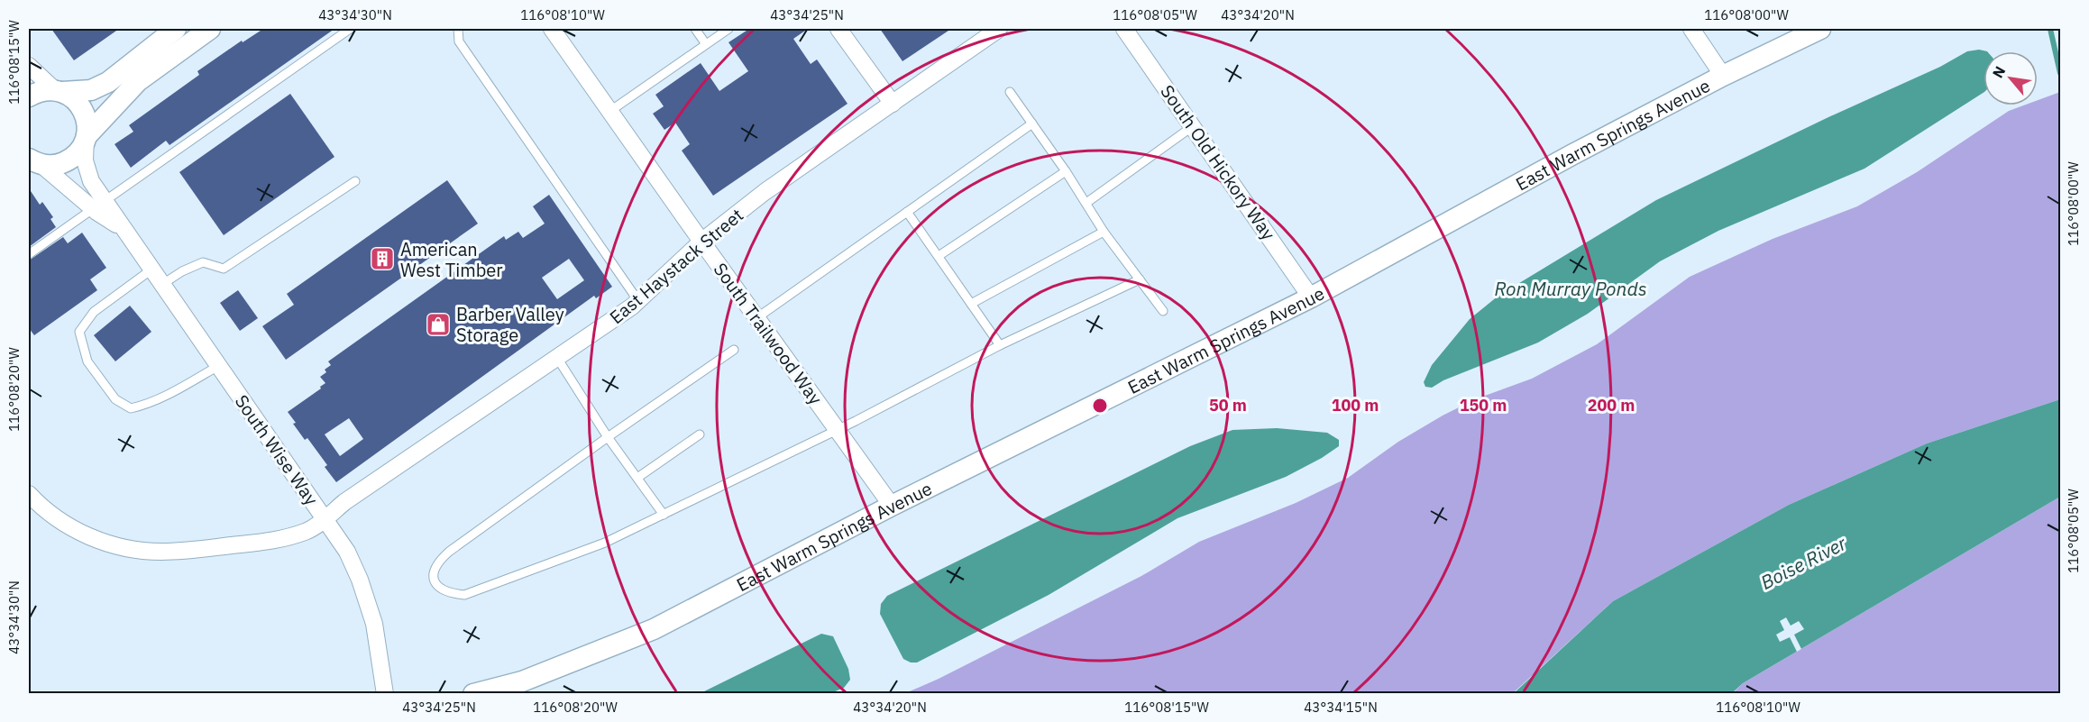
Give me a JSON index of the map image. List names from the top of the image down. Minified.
{"streets":{"street":["East Warm Springs Avenue","South Old Hickory Way","East Haystack Street","South Trailwood Way","South Wise Way"]},"crossings":[["East Warm Springs Avenue","South Old Hickory Way"],["East Warm Springs Avenue","South Trailwood Way"],["East Haystack Street","South Trailwood Way"],["East Haystack Street","South Wise Way"]],"water":["Ron Murray Ponds","Boise River"],"places":{"building":["American West Timber"],"shop":["Barber Valley Storage"]},"north":"top left","coordinates":["43°34'30\"N","116°08'10\"W","43°34'25\"N","116°08'05\"W","43°34'20\"N","116°08'00\"W","116°08'15\"W","116°08'20\"W","43°34'15\"N"],"rings":["50 m","100 m","150 m","200 m"]}
